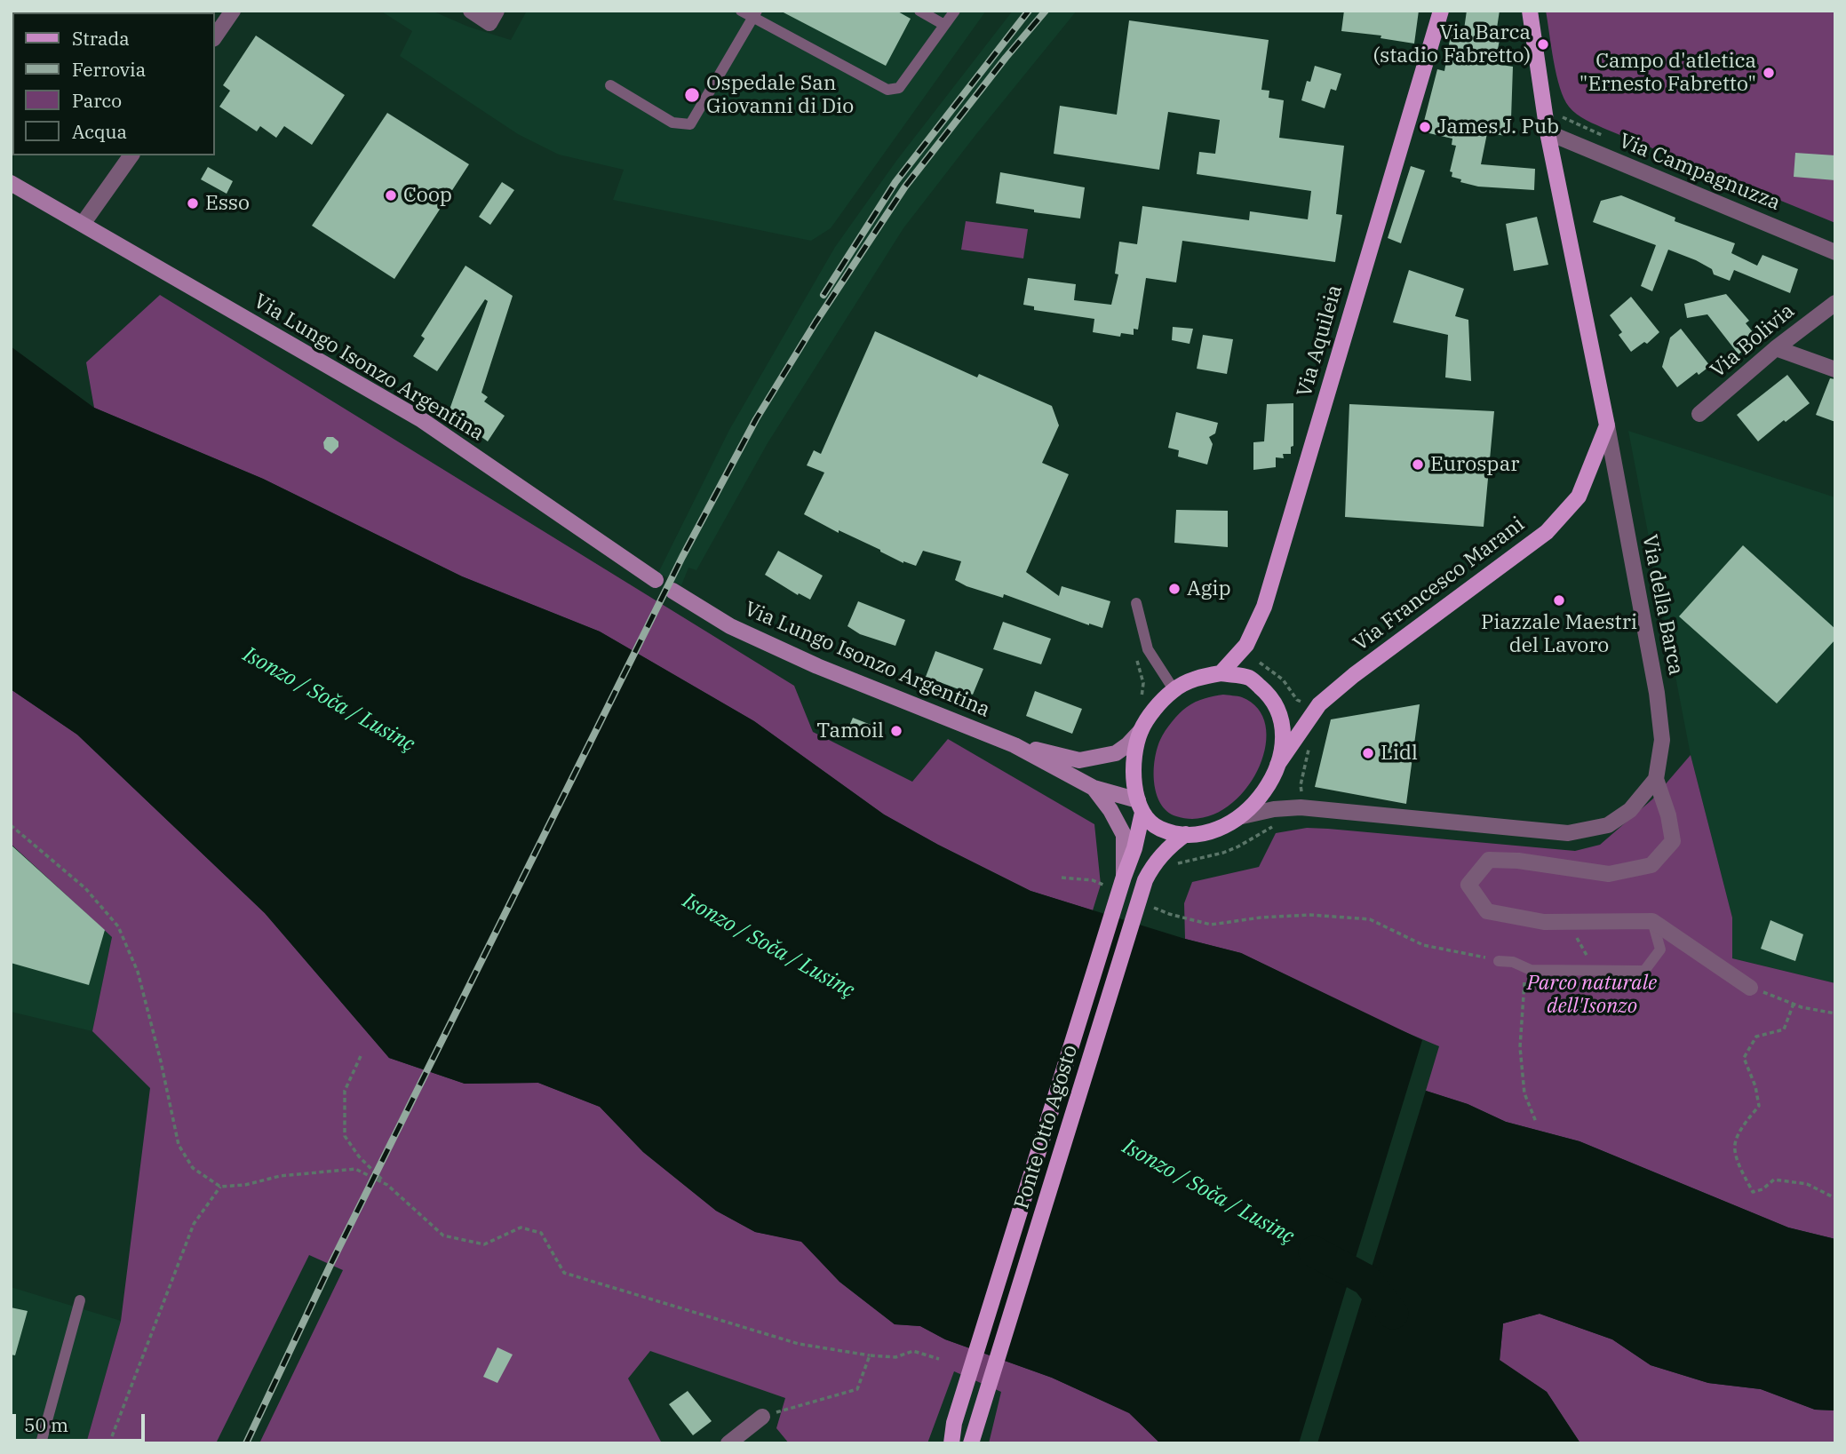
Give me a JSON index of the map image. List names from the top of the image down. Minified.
{"streets":{"main road":["Via Aquileia","Via Lungo Isonzo Argentina","Via Francesco Marani","Via della Barca","Ponte Otto Agosto"],"street":["Via Campagnuzza","Via Bolivia"]},"crossings":[["Via Campagnuzza","Via della Barca"],["Via Aquileia","Via Lungo Isonzo Argentina"],["Via Aquileia","Via Francesco Marani"],["Via Aquileia","Ponte Otto Agosto"],["Via Lungo Isonzo Argentina","Via Francesco Marani"],["Via Lungo Isonzo Argentina","Ponte Otto Agosto"],["Via Francesco Marani","Via della Barca"],["Via Francesco Marani","Ponte Otto Agosto"]],"water":["Isonzo / Soča / Lusinç"],"parks":["Parco naturale dell'Isonzo"],"places":["Via Barca (stadio Fabretto)","Campo d'atletica \"Ernesto Fabretto\"","Ospedale San Giovanni di Dio","James J. Pub","Coop","Esso","Eurospar","Agip","Piazzale Maestri del Lavoro","Tamoil","Lidl"],"legend":["Strada","Ferrovia","Parco","Acqua"],"scale_bar":"50 m"}
